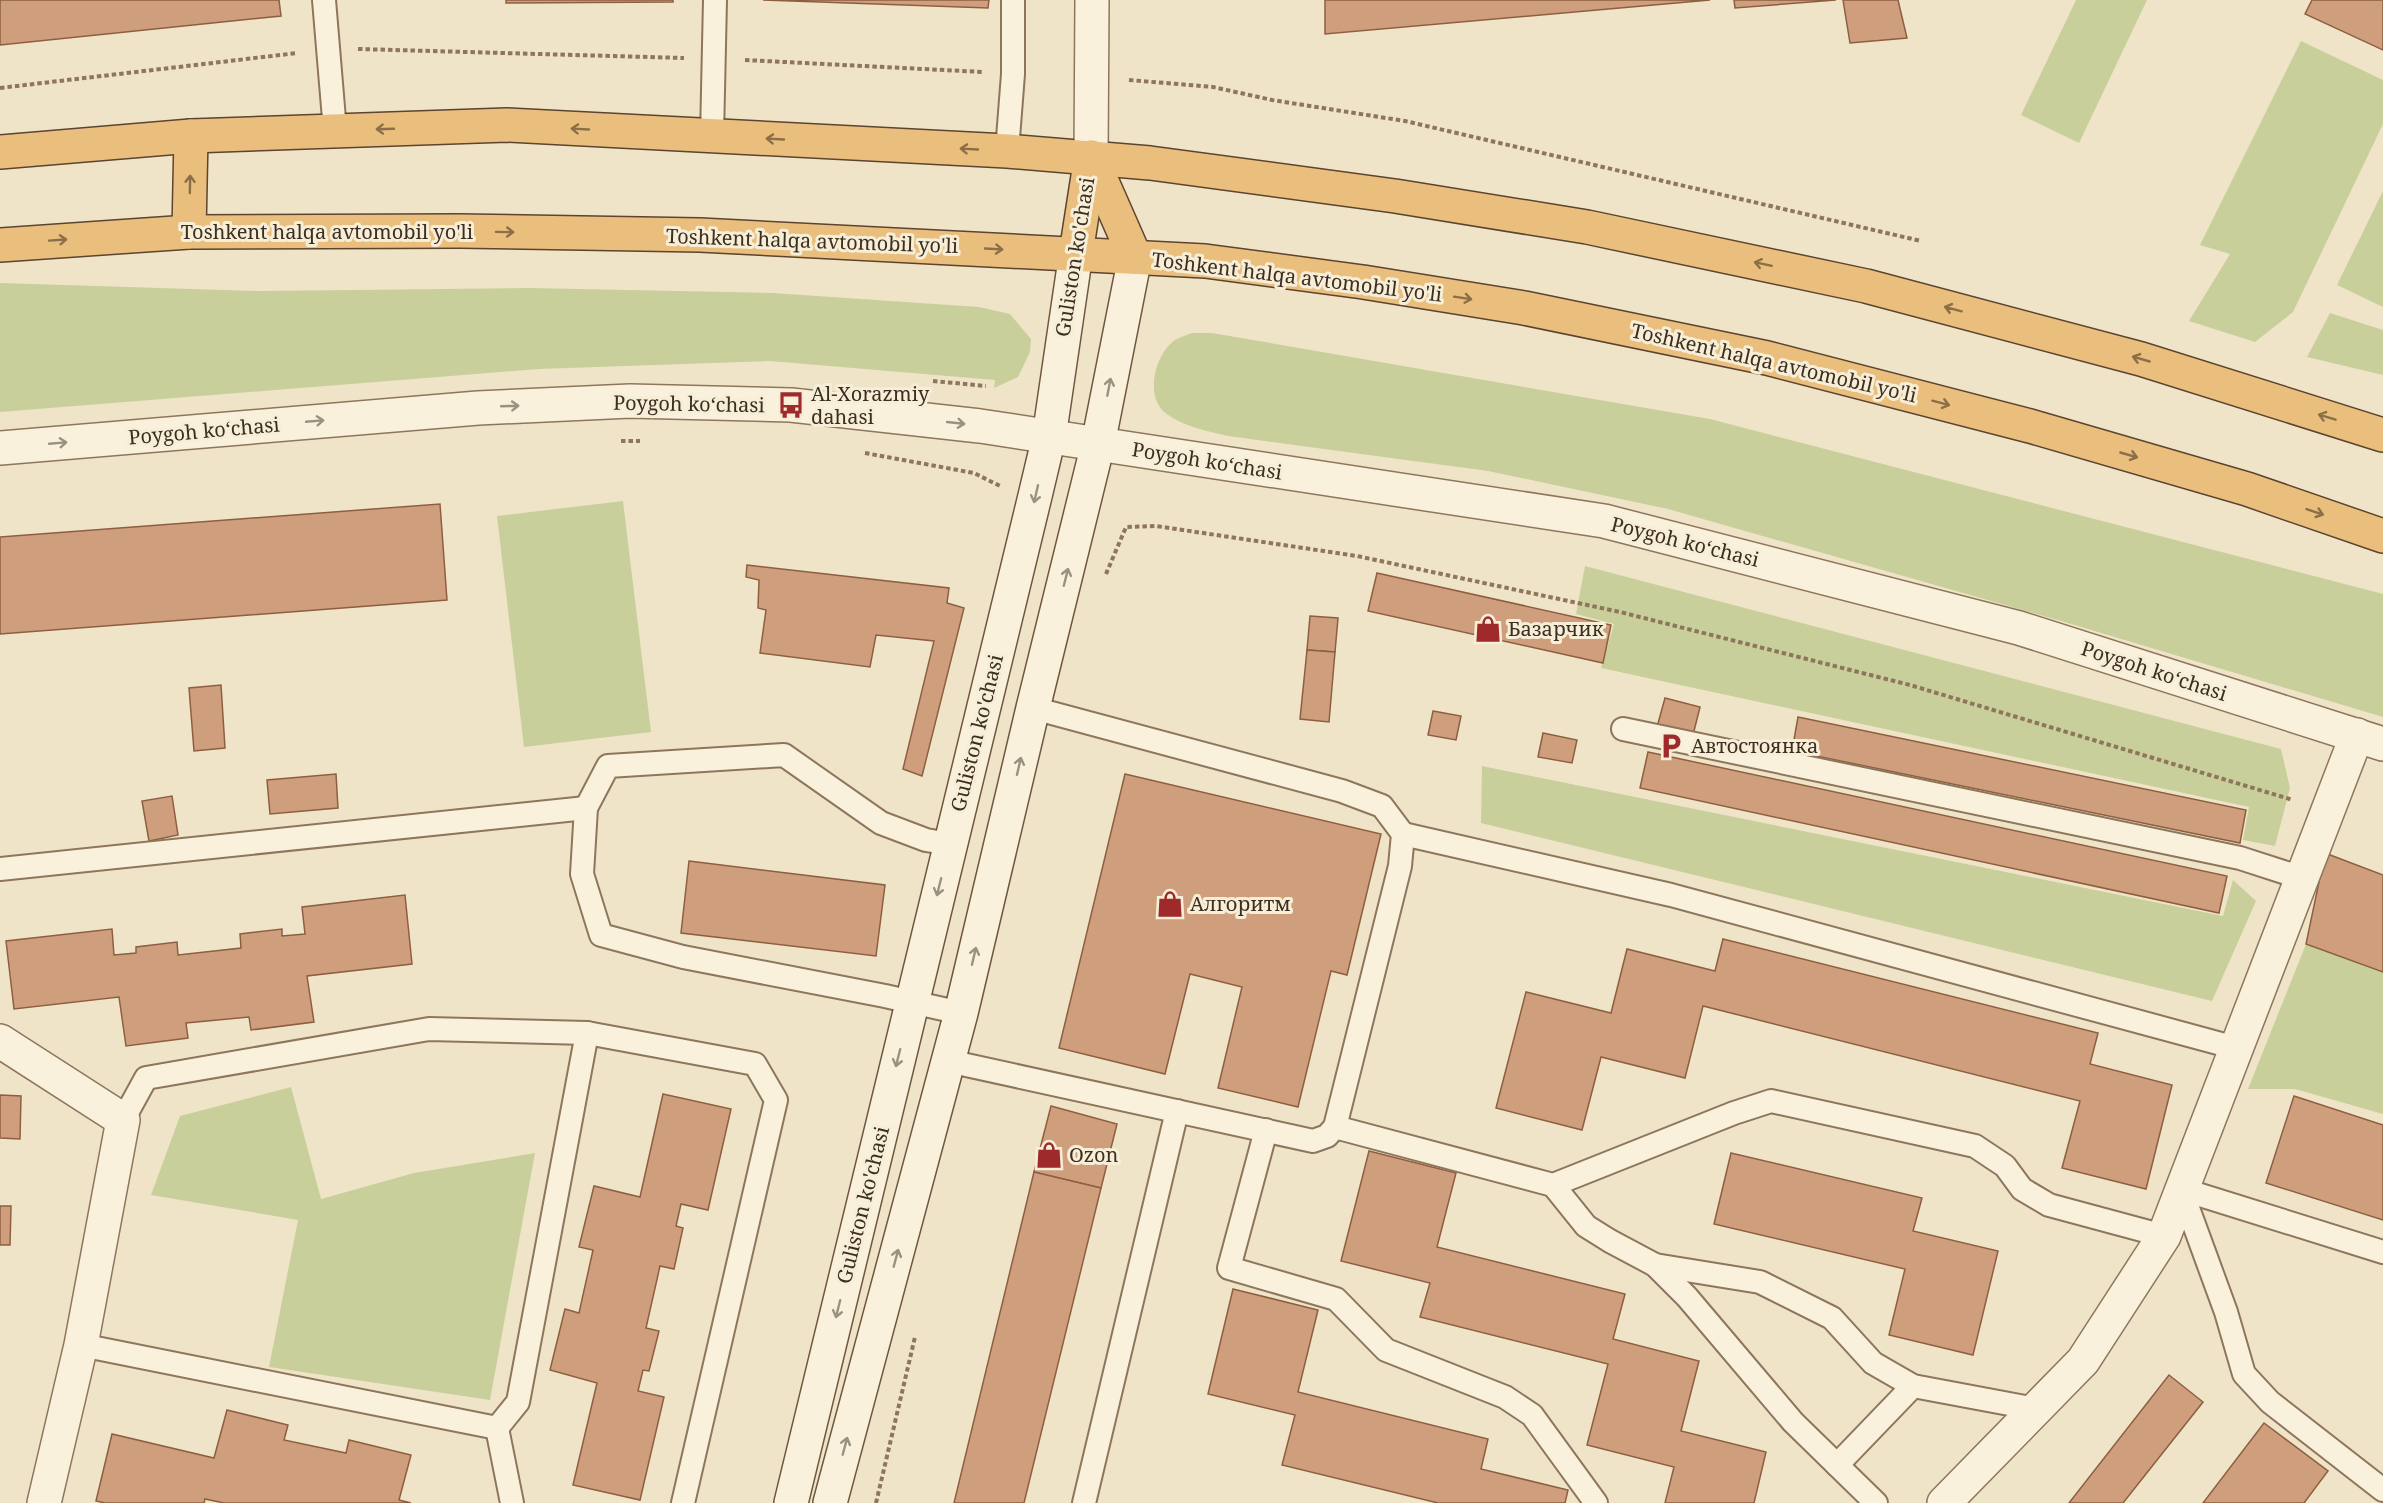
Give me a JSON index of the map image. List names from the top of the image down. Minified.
{"streets":{"highway":["Toshkent halqa avtomobil yo'li","Guliston ko'chasi"],"street":["Poygoh koʻchasi"]},"crossings":[["Toshkent halqa avtomobil yo'li","Guliston ko'chasi"],["Guliston ko'chasi","Poygoh koʻchasi"]],"one_way":["Guliston ko'chasi","Poygoh koʻchasi"],"places":{"bus stop":["Al-Xorazmiy dahasi"],"shop":["Базарчик","Алгоритм","Ozon"],"parking":["Автостоянка"]}}
